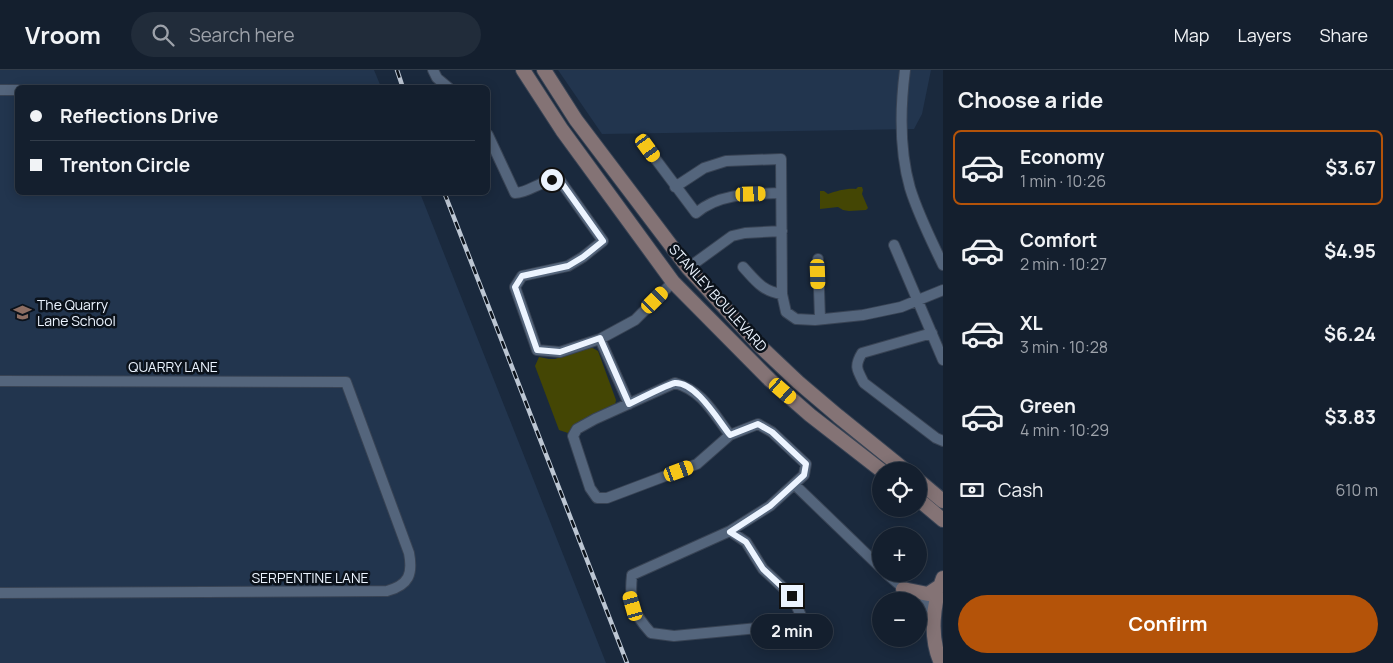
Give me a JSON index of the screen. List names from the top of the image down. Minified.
{"streets":{"main road":["STANLEY BOULEVARD"],"street":["QUARRY LANE","SERPENTINE LANE"]},"crossings":[["QUARRY LANE","SERPENTINE LANE"]],"places":{"school or university":["The Quarry Lane School"]},"page":{"header":"Vroom","search":"Search here","nav":["Map","Layers","Share"],"heading":"Choose a ride","banner":["Reflections Drive","Trenton Circle"],"list":[{"name":"Economy","note":"1 min · 10:26","value":"$3.67"},{"name":"Comfort","note":"2 min · 10:27","value":"$4.95"},{"name":"XL","note":"3 min · 10:28","value":"$6.24"},{"name":"Green","note":"4 min · 10:29","value":"$3.83"}],"map_buttons":["+","−"],"pay":["Cash","610 m"],"buttons":"Confirm","bubble":"2 min"}}
